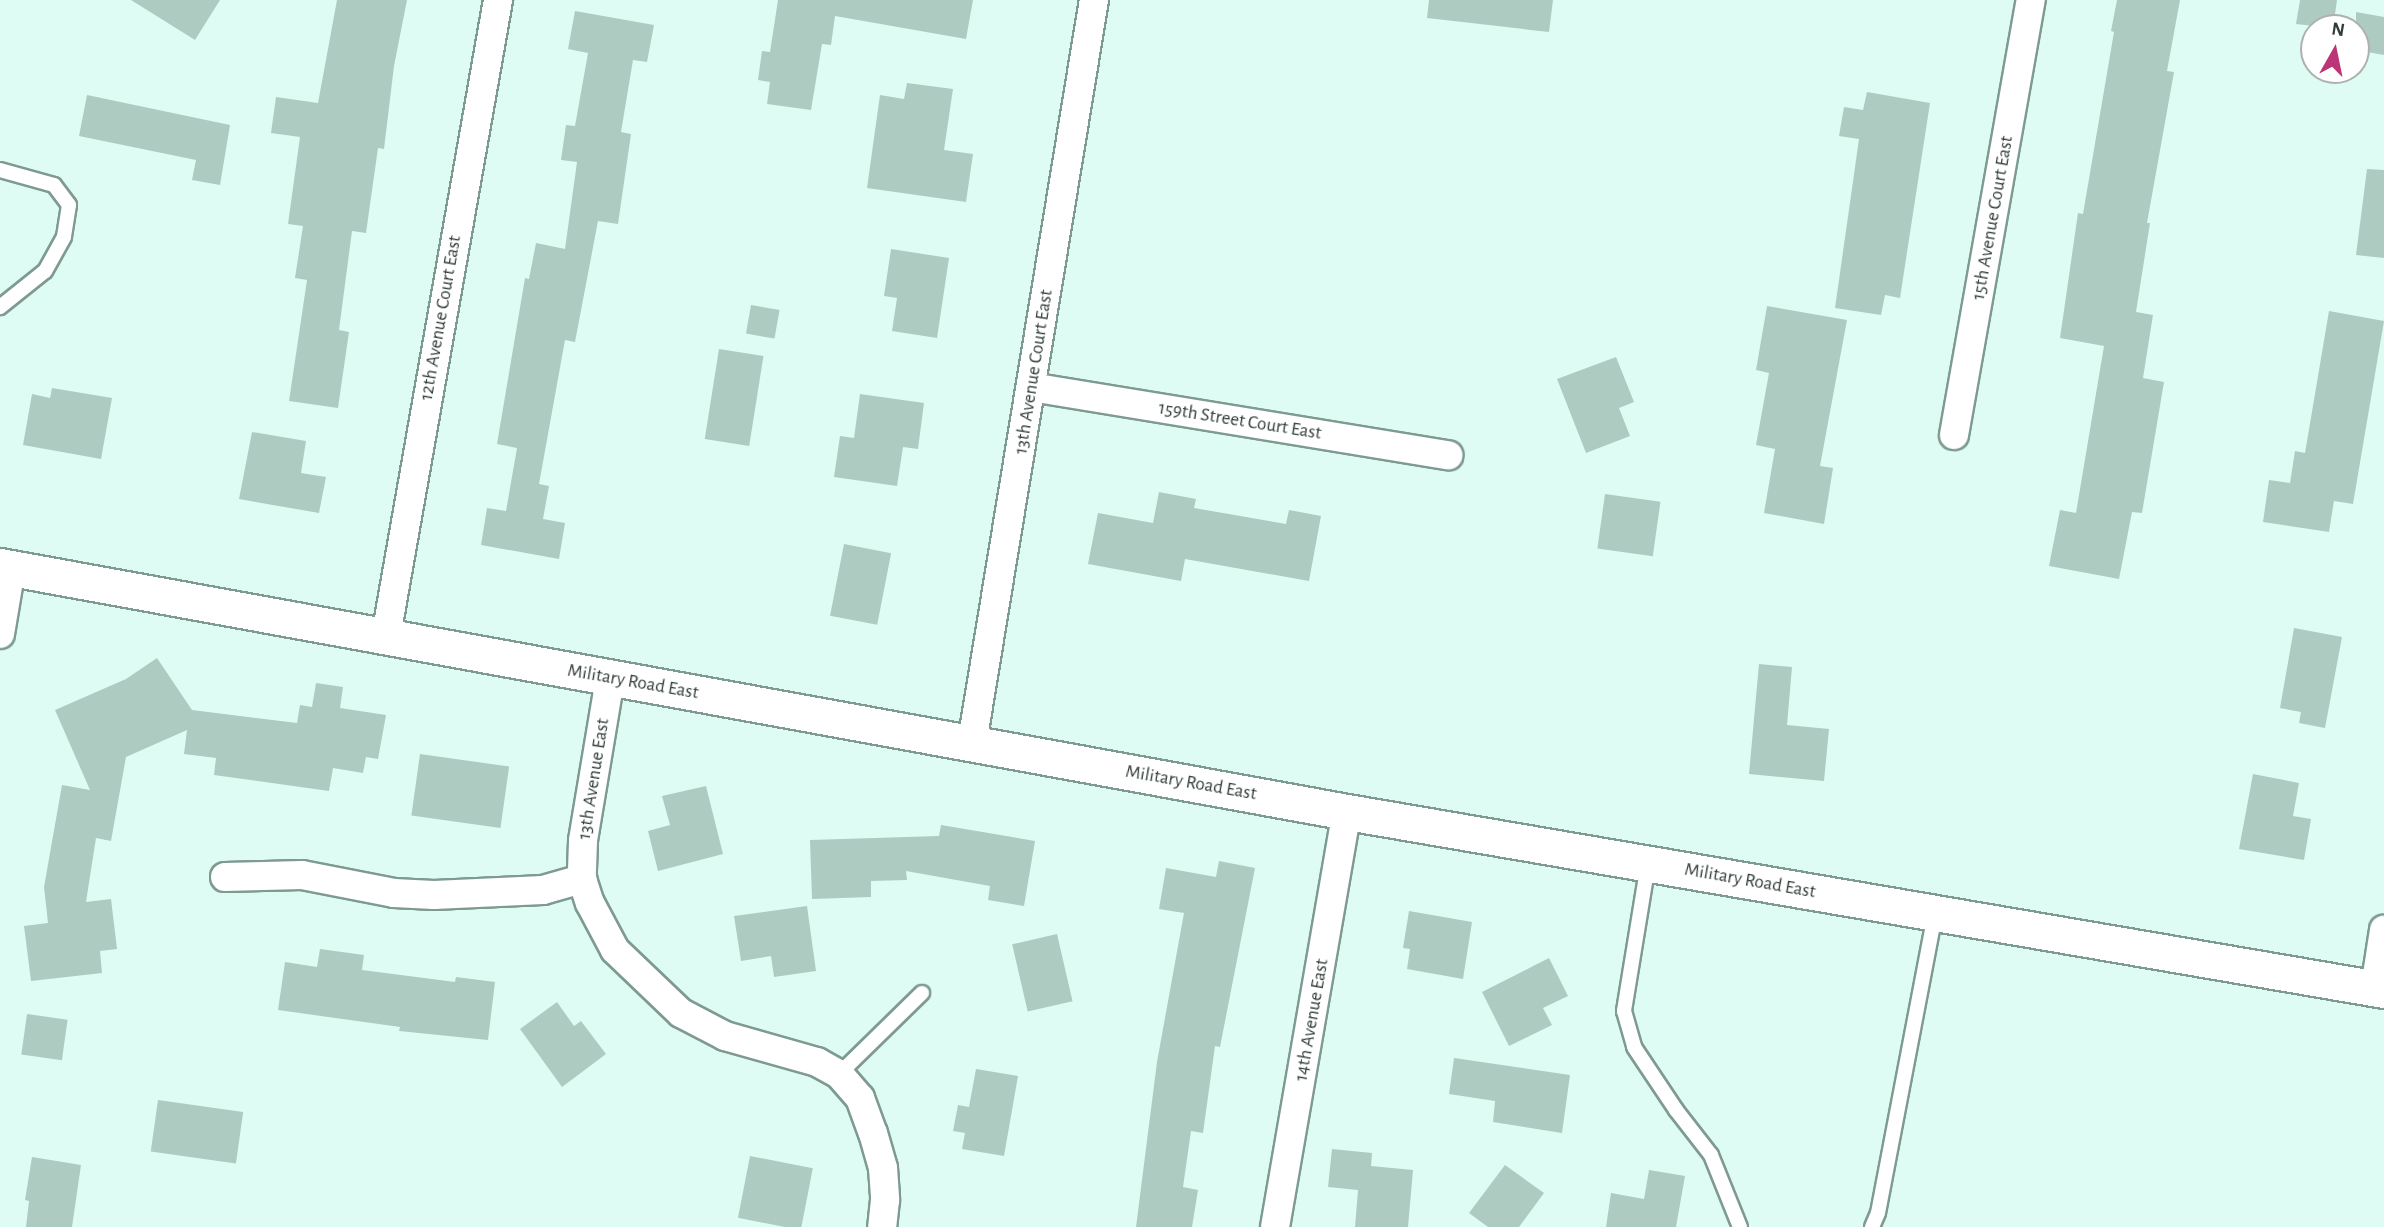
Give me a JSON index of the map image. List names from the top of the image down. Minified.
{"streets":{"street":["15th Avenue Court East","12th Avenue Court East","13th Avenue Court East","159th Street Court East","Military Road East","13th Avenue East","14th Avenue East"]},"crossings":[["12th Avenue Court East","Military Road East"],["13th Avenue Court East","159th Street Court East"],["13th Avenue Court East","Military Road East"],["Military Road East","13th Avenue East"],["Military Road East","14th Avenue East"]],"north":"top"}
